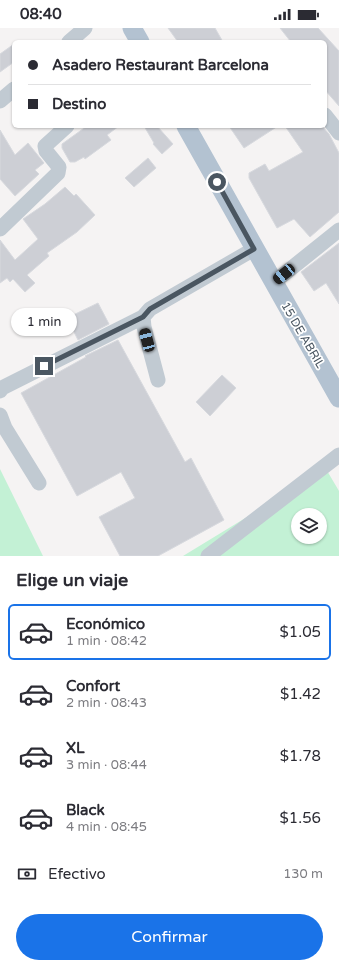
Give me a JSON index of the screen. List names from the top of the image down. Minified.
{"streets":{"main road":["15 DE ABRIL"]},"page":{"status":"08:40","banner":["Asadero Restaurant Barcelona","Destino"],"bubble":"1 min","heading":"Elige un viaje","list":[{"name":"Económico","note":"1 min · 08:42","value":"$1.05"},{"name":"Confort","note":"2 min · 08:43","value":"$1.42"},{"name":"XL","note":"3 min · 08:44","value":"$1.78"},{"name":"Black","note":"4 min · 08:45","value":"$1.56"}],"pay":["Efectivo","130 m"],"buttons":"Confirmar"}}
